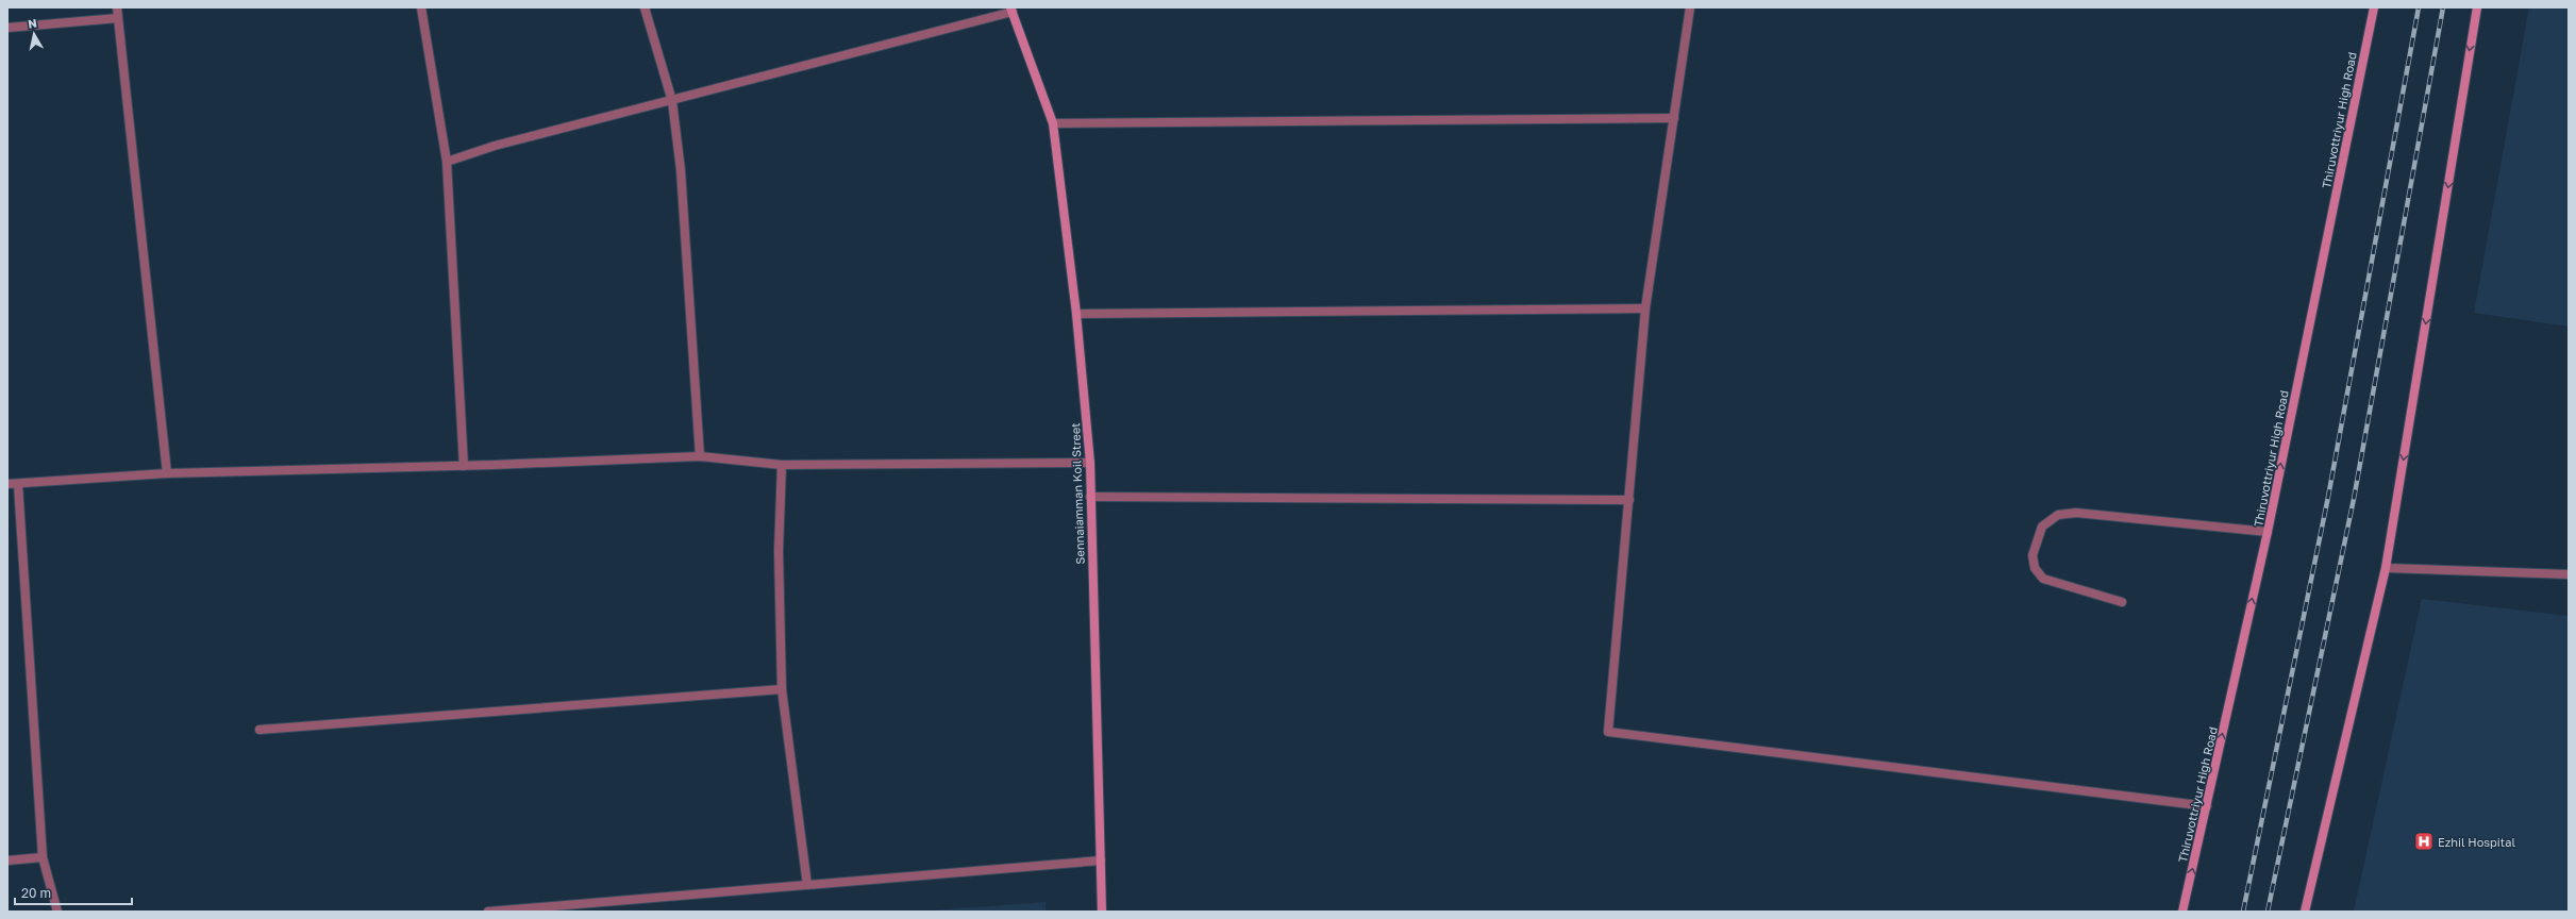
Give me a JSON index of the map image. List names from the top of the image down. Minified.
{"streets":{"main road":["Thiruvottriyur High Road","Sennaiamman Koil Street"]},"one_way":["Thiruvottriyur High Road"],"places":{"hospital":["Ezhil Hospital"]},"scale_bar":"20 m","north":"top"}
